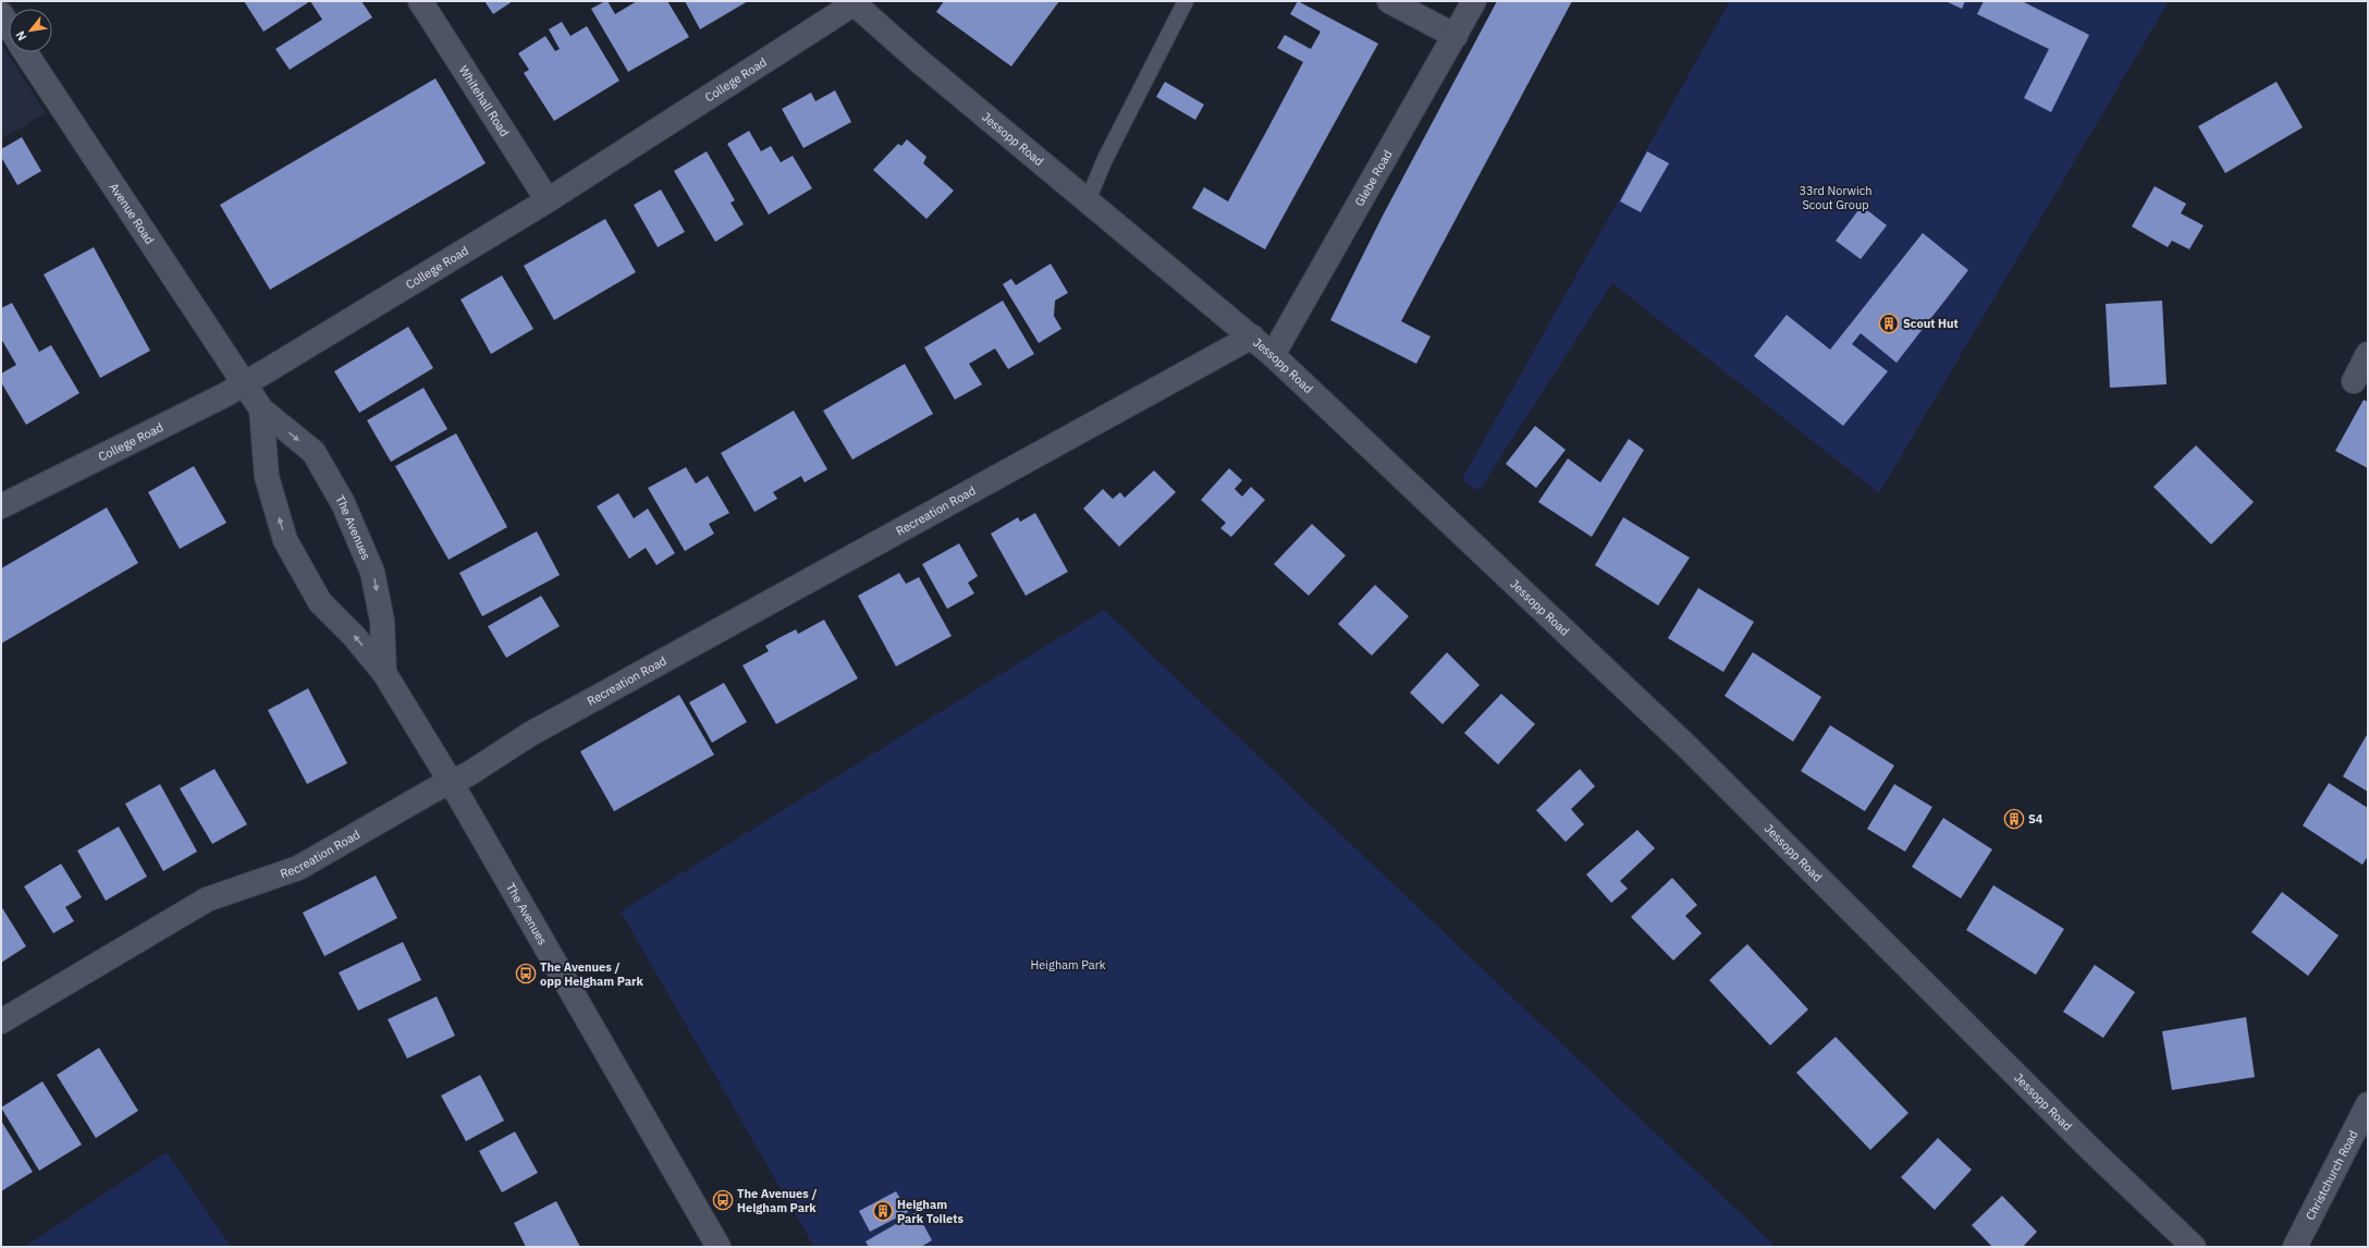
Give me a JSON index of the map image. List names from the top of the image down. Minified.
{"streets":{"street":["College Road","Whitehall Road","Jessopp Road","Glebe Road","Avenue Road","Recreation Road","The Avenues","Christchurch Road"]},"crossings":[["College Road","Whitehall Road"],["College Road","Jessopp Road"],["College Road","Avenue Road"],["College Road","The Avenues"],["Jessopp Road","Glebe Road"],["Jessopp Road","Recreation Road"],["Avenue Road","The Avenues"],["Recreation Road","The Avenues"]],"parks":["33rd Norwich Scout Group","Heigham Park"],"places":{"building":["Scout Hut","S4","Heigham Park Toilets"],"bus stop":["The Avenues / opp Heigham Park","The Avenues / Heigham Park"]},"north":"bottom left"}
